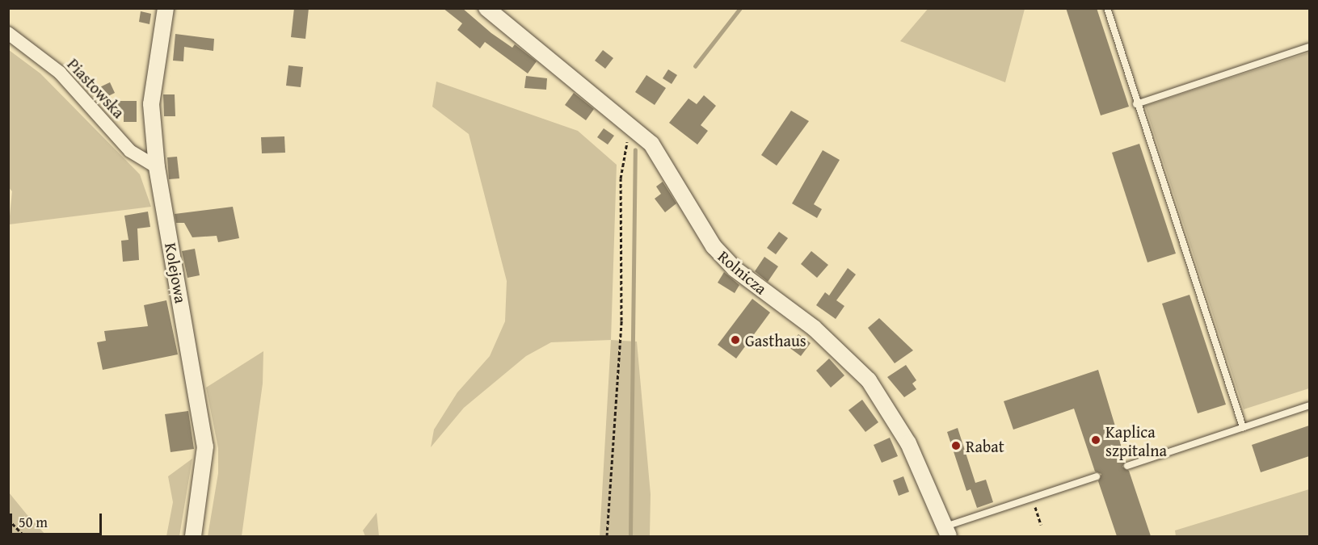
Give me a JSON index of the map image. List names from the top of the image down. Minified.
{"streets":{"street":["Piastowska","Rolnicza","Kolejowa"]},"crossings":[["Piastowska","Kolejowa"]],"places":["Gasthaus","Kaplica szpitalna","Rabat"],"scale_bar":"50 m"}
